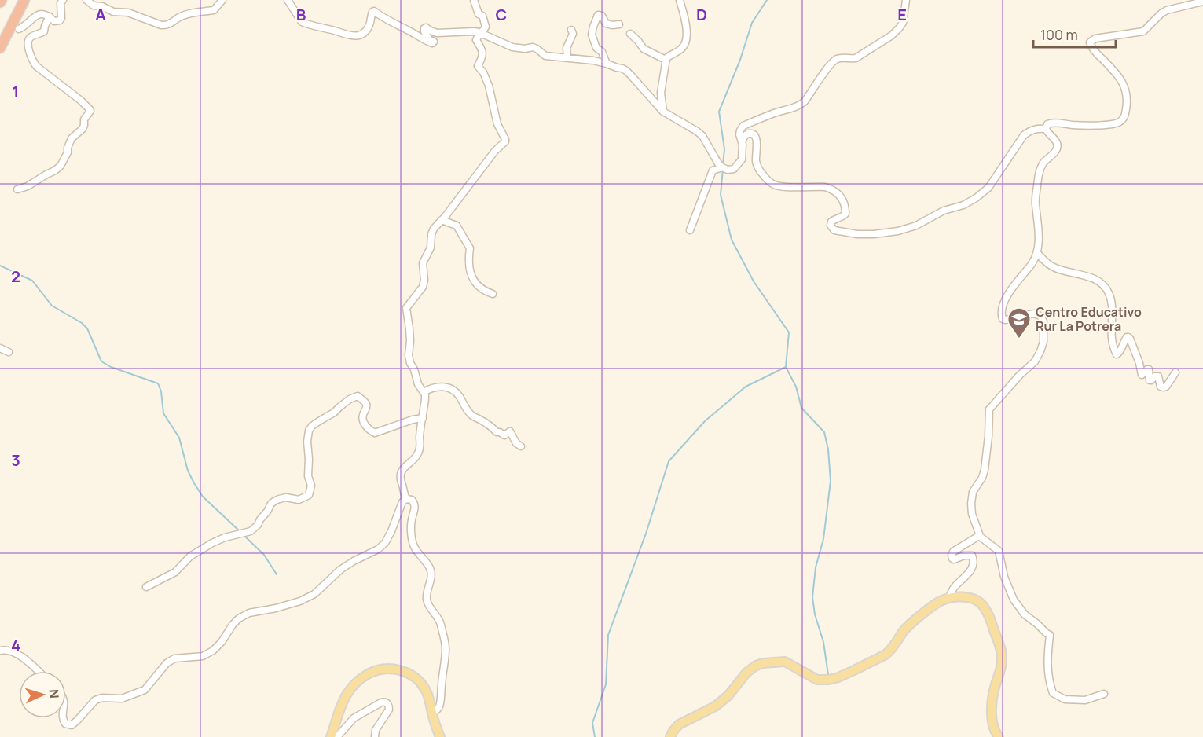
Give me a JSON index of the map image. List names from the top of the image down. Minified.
{"places":{"school or university":["Centro Educativo Rur La Potrera"]},"scale_bar":"100 m","north":"right","grid":{"columns":["A","B","C","D","E"],"rows":["1","2","3","4"]}}
